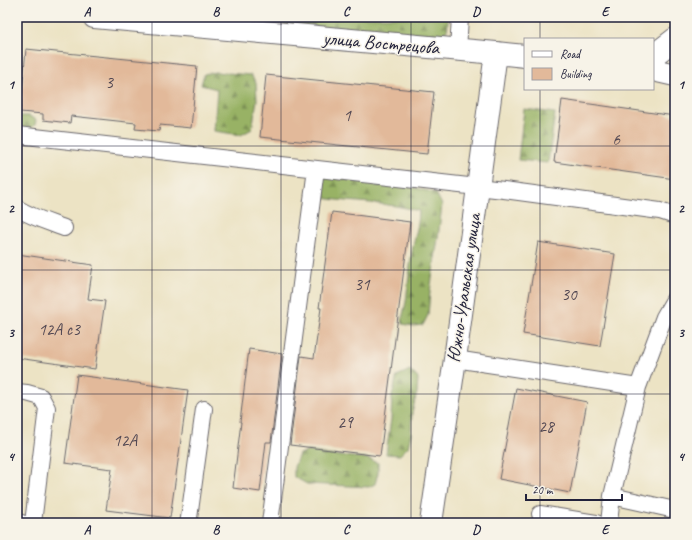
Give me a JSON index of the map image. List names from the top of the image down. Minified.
{"streets":{"main road":["улица Вострецова","Южно-Уральская улица"]},"crossings":[["улица Вострецова","Южно-Уральская улица"]],"house_numbers":["3","1","6","31","30","12А с3","29","28","12А"],"legend":["Road","Building"],"scale_bar":"20 m","grid":{"columns":["A","B","C","D","E"],"rows":["1","2","3","4"]}}
